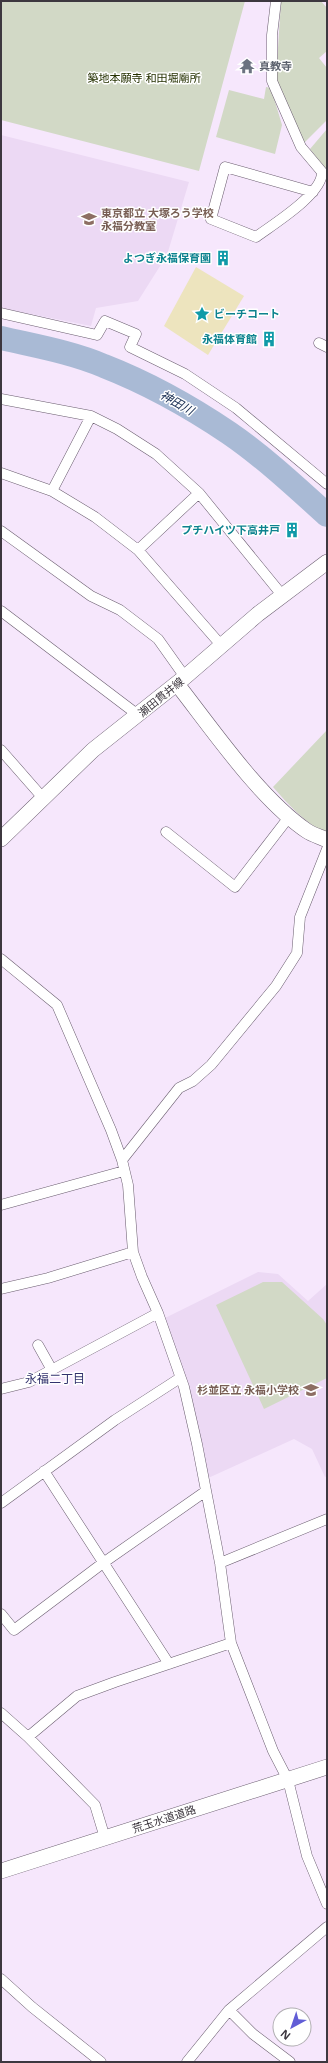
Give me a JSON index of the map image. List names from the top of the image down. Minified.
{"streets":{"main road":["瀬田貫井線","荒玉水道道路"]},"districts":["永福二丁目"],"water":["神田川"],"parks":["築地本願寺 和田堀廟所"],"places":{"temple":["真教寺"],"school or university":["東京都立 大塚ろう学校 永福分教室","杉並区立 永福小学校"],"building":["よつぎ永福保育園","永福体育館","プチハイツ下高井戸"],"place":["ビーチコート"]},"north":"bottom left"}
